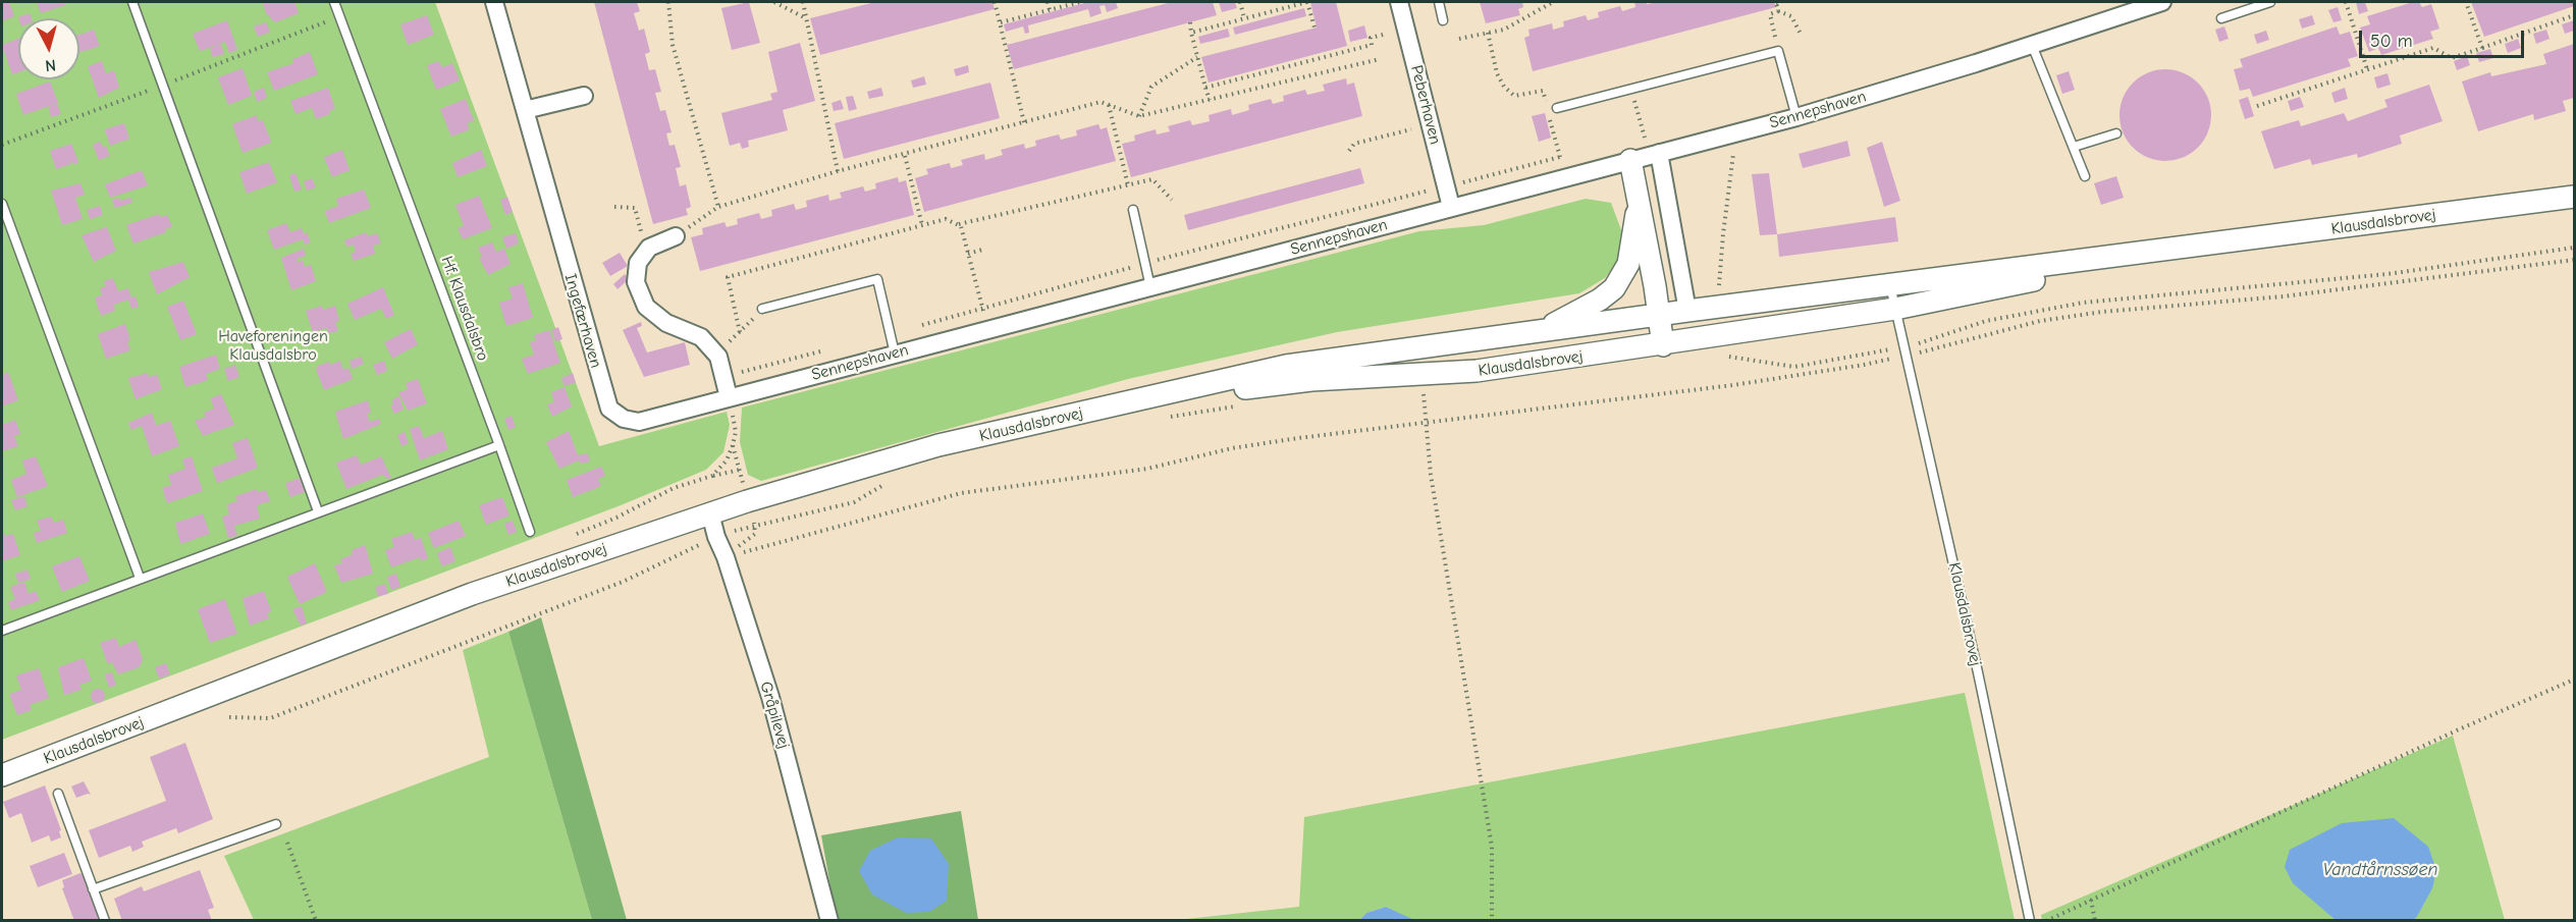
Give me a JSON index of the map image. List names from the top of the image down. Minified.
{"streets":{"street":["Peberhaven","Sennepshaven","Klausdalsbrovej","Ingefærhaven","Gråpilevej"],"lane":["Hf. Klausdalsbro"]},"crossings":[["Peberhaven","Sennepshaven"],["Sennepshaven","Ingefærhaven"],["Klausdalsbrovej","Gråpilevej"]],"water":["Vandtårnssøen"],"parks":["Haveforeningen Klausdalsbro"],"scale_bar":"50 m","north":"bottom"}
